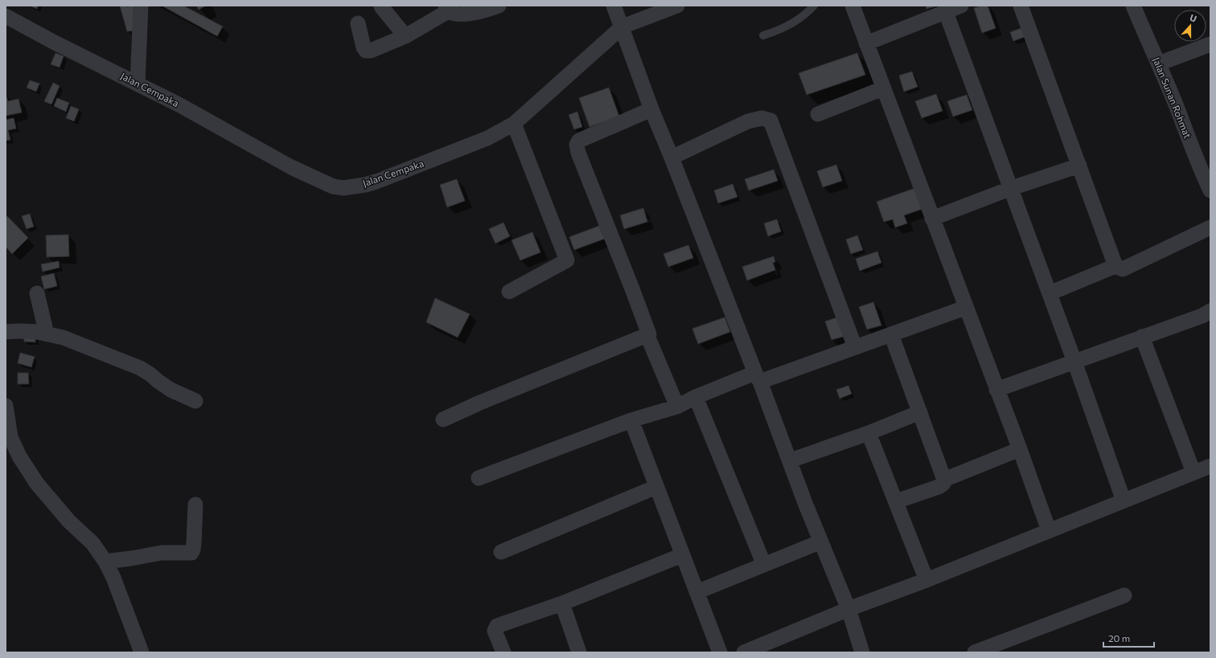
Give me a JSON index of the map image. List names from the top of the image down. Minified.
{"streets":{"street":["Jalan Cempaka","Jalan Sunan Rohmat"]},"scale_bar":"20 m","north":"top"}
